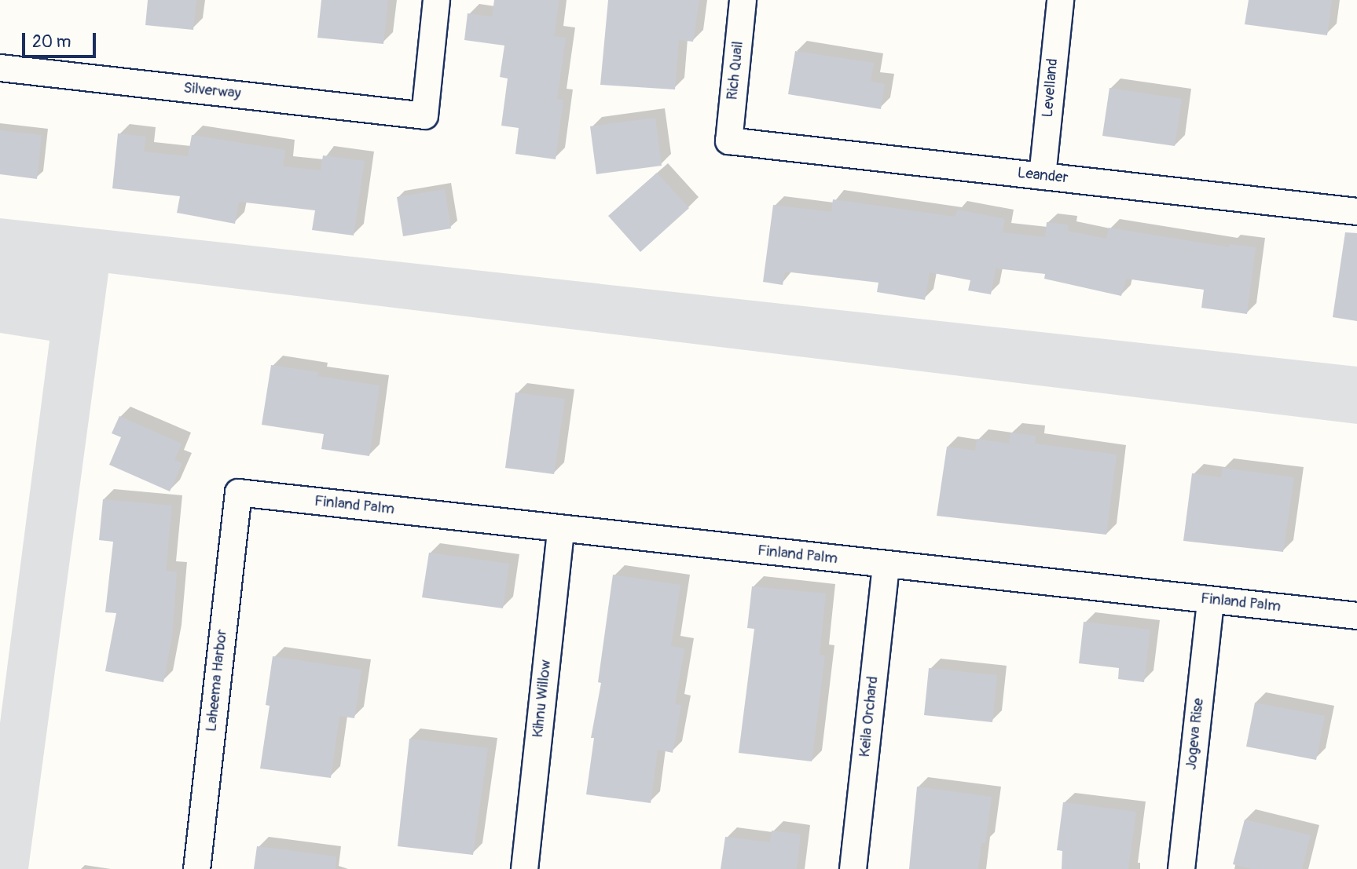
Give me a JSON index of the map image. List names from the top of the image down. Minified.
{"streets":{"street":["Rich Quail","Levelland","Silverway","Leander","Finland Palm","Laheema Harbor","Kihnu Willow","Keila Orchard","Jogeva Rise"]},"crossings":[["Rich Quail","Leander"],["Levelland","Leander"],["Finland Palm","Laheema Harbor"],["Finland Palm","Kihnu Willow"],["Finland Palm","Keila Orchard"],["Finland Palm","Jogeva Rise"]],"scale_bar":"20 m"}
